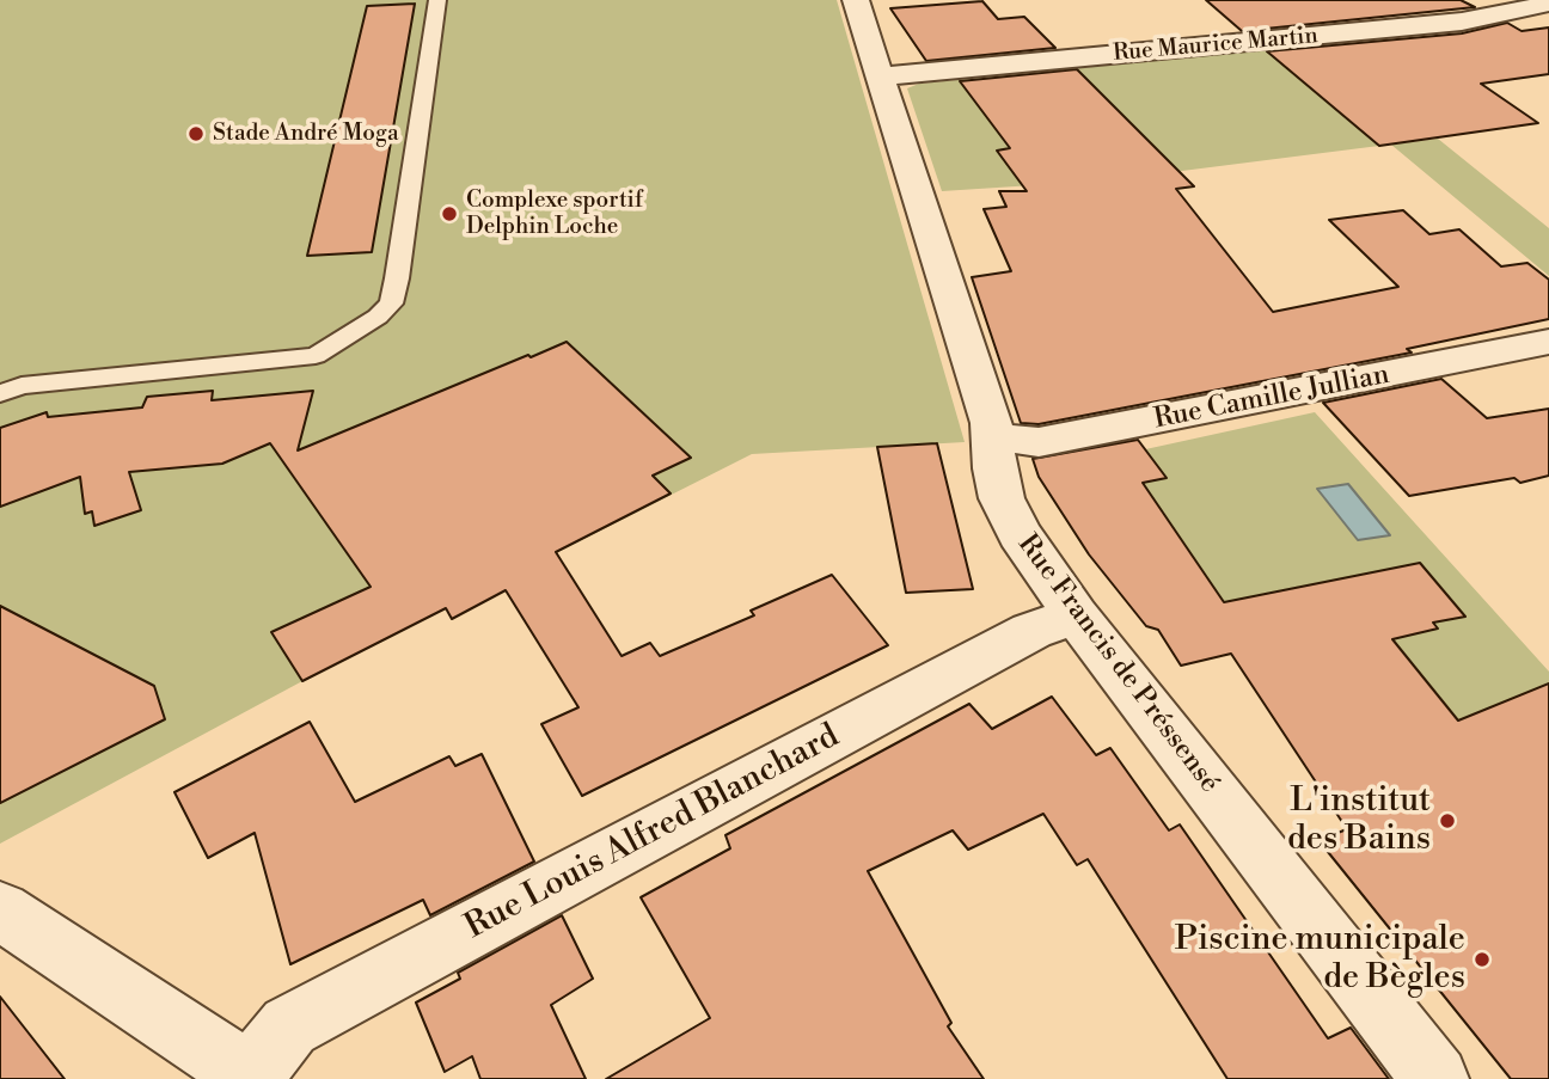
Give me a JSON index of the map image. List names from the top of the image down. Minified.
{"streets":{"street":["Rue Maurice Martin","Rue Camille Jullian","Rue Francis de Préssensé","Rue Louis Alfred Blanchard"]},"crossings":[["Rue Maurice Martin","Rue Francis de Préssensé"],["Rue Camille Jullian","Rue Francis de Préssensé"],["Rue Francis de Préssensé","Rue Louis Alfred Blanchard"]],"places":["Stade André Moga","Complexe sportif Delphin Loche","L'institut des Bains","Piscine municipale de Bègles"]}
